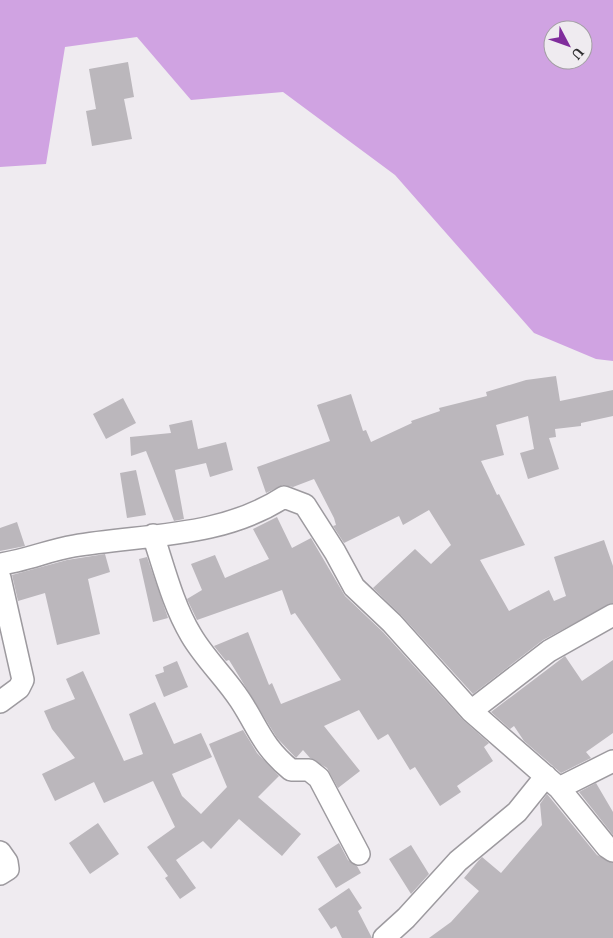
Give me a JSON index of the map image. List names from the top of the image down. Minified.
{"north":"bottom right"}
